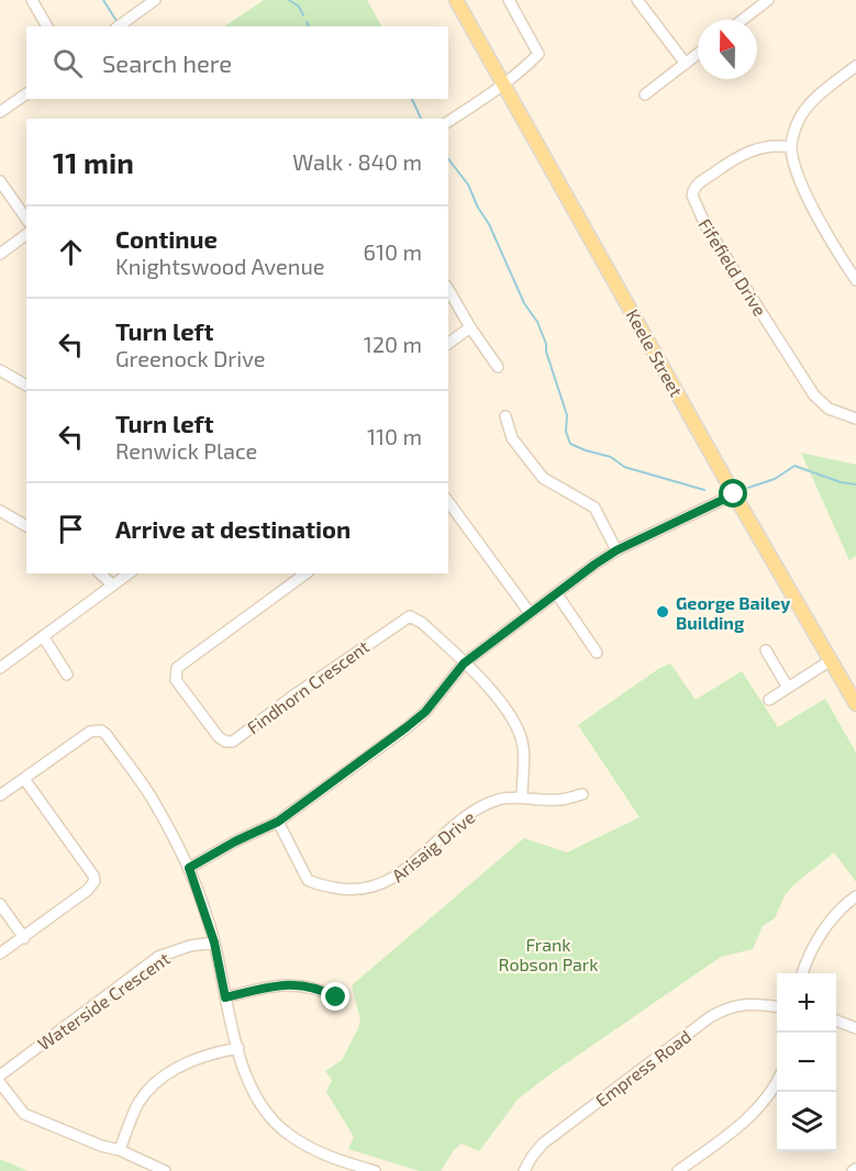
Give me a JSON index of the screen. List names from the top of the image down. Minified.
{"streets":{"main road":["Keele Street"],"street":["Fifefield Drive","Findhorn Crescent","Arisaig Drive","Waterside Crescent","Empress Road"]},"parks":["Frank Robson Park"],"places":["George Bailey Building"],"north":"top","page":{"search":"Search here","heading":["11 min","Walk · 840 m"],"list":[["Continue","Knightswood Avenue","610 m"],["Turn left","Greenock Drive","120 m"],["Turn left","Renwick Place","110 m"],"Arrive at destination"],"map_buttons":["+","−"]}}
